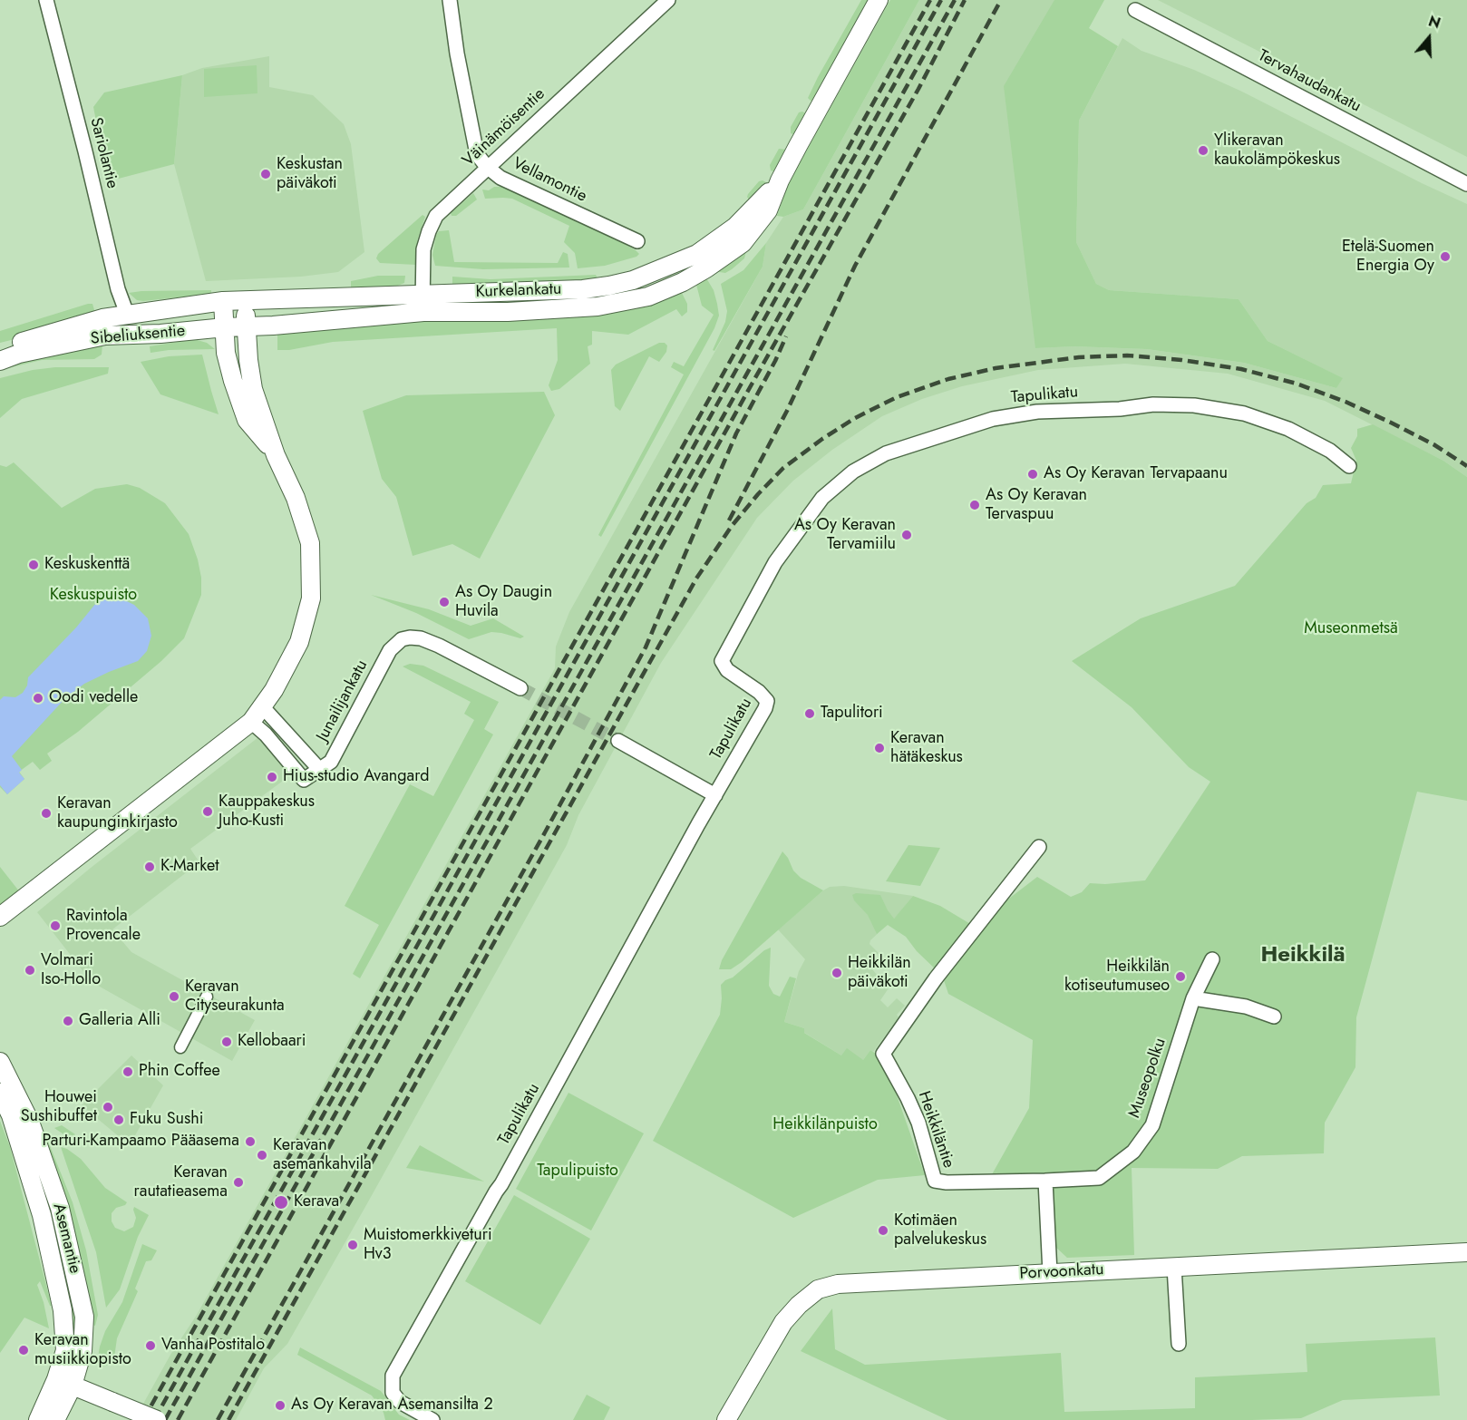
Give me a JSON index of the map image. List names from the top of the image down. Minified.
{"streets":{"street":["Tervahaudankatu","Väinämöisentie","Sariolantie","Vellamontie","Kurkelankatu","Sibeliuksentie","Tapulikatu","Junailijankatu","Museopolku","Heikkiläntie","Asemantie","Porvoonkatu"]},"crossings":[["Väinämöisentie","Vellamontie"],["Väinämöisentie","Kurkelankatu"],["Sariolantie","Sibeliuksentie"],["Kurkelankatu","Sibeliuksentie"],["Museopolku","Heikkiläntie"]],"districts":["Heikkilä"],"parks":["Keskuspuisto","Museonmetsä","Heikkilänpuisto","Tapulipuisto"],"places":["Ylikeravan kaukolämpökeskus","Keskustan päiväkoti","Etelä-Suomen Energia Oy","As Oy Keravan Tervapaanu","As Oy Keravan Tervaspuu","As Oy Keravan Tervamiilu","Keskuskenttä","As Oy Daugin Huvila","Oodi vedelle","Tapulitori","Keravan hätäkeskus","Hius-studio Avangard","Kauppakeskus Juho-Kusti","Keravan kaupunginkirjasto","K-Market","Ravintola Provencale","Volmari Iso-Hollo","Heikkilän päiväkoti","Heikkilän kotiseutumuseo","Keravan Cityseurakunta","Galleria Alli","Kellobaari","Phin Coffee","Houwei Sushibuffet","Fuku Sushi","Parturi-Kampaamo Pääasema","Keravan asemankahvila","Keravan rautatieasema","Kerava","Kotimäen palvelukeskus","Muistomerkkiveturi Hv3","Vanha Postitalo","Keravan musiikkiopisto","As Oy Keravan Asemansilta 2"],"north":"top"}
